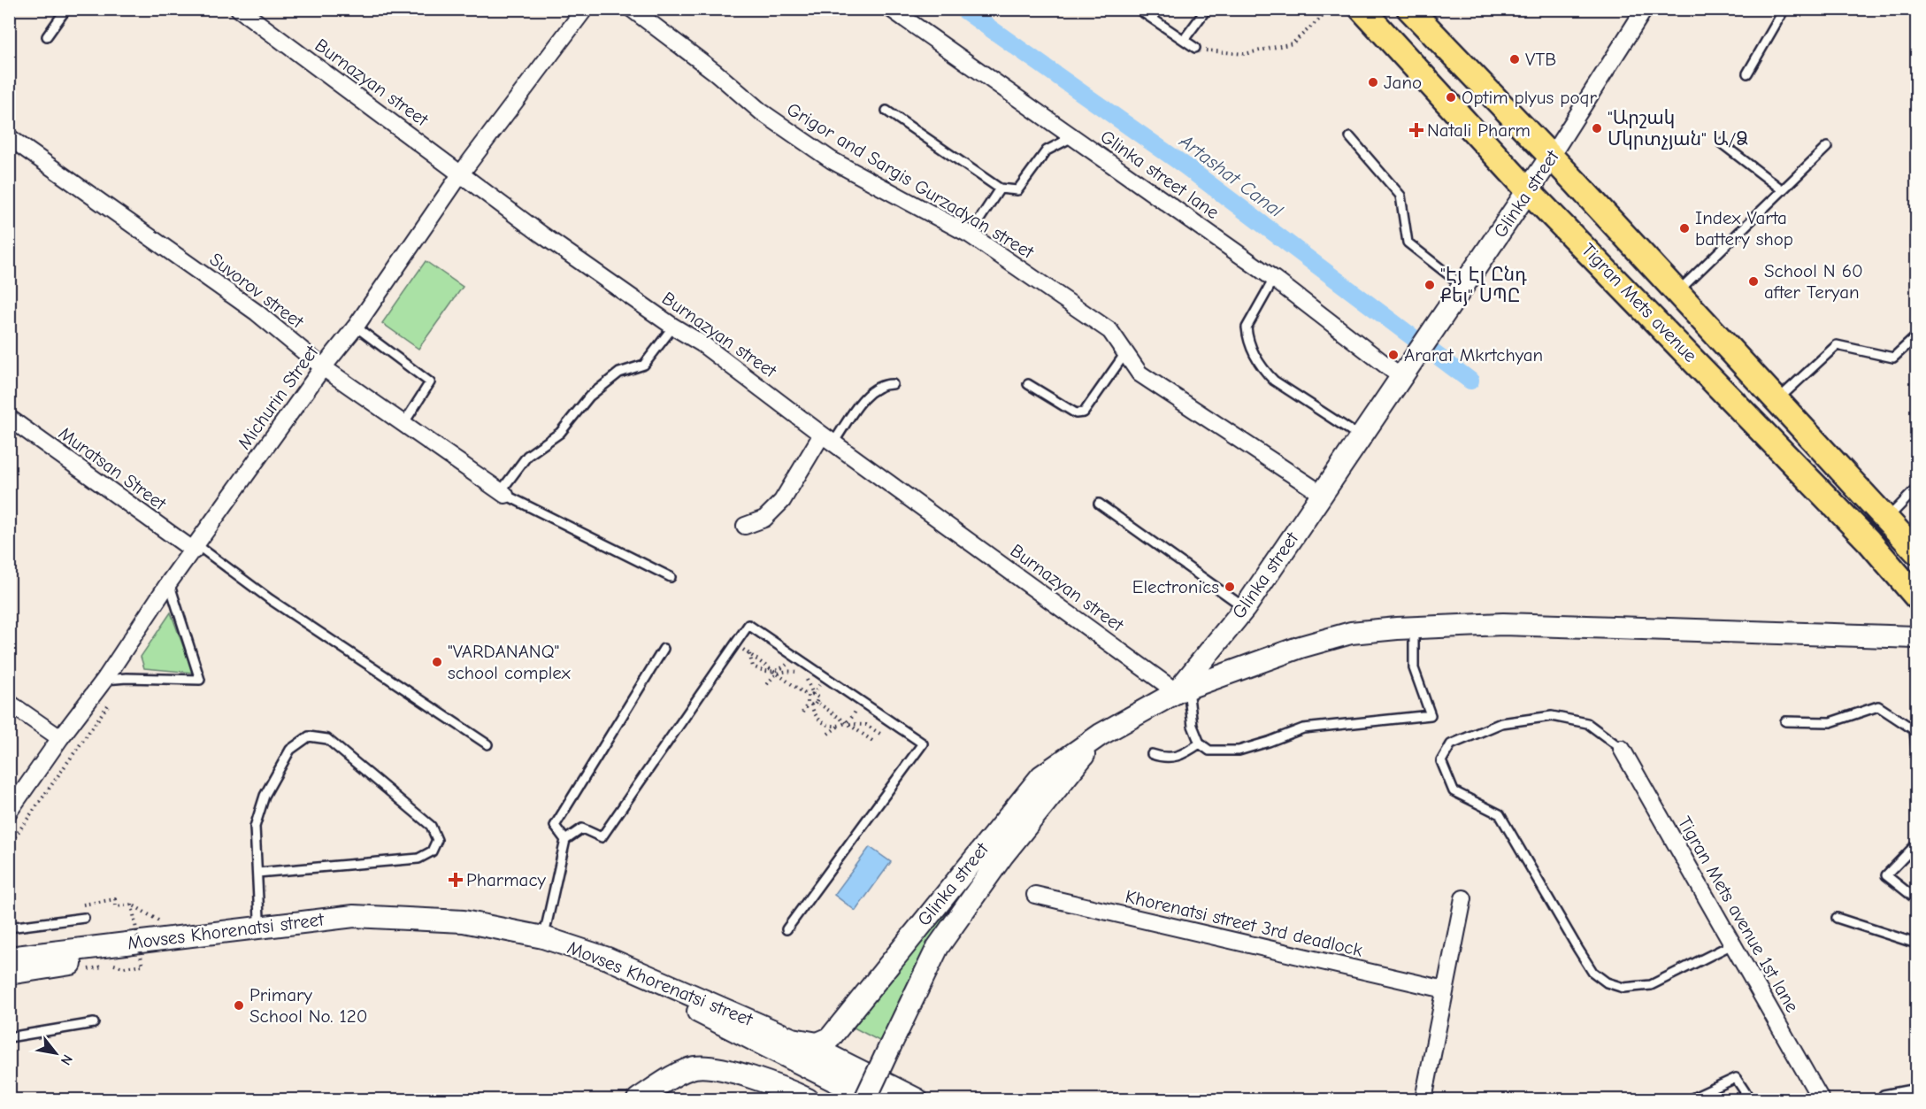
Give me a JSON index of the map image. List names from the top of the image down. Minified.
{"streets":{"main road":["Glinka street","Tigran Mets avenue","Movses Khorenatsi street"],"street":["Burnazyan street","Glinka street lane","Grigor and Sargis Gurzadyan street","Suvorov street","Michurin Street","Muratsan Street","Tigran Mets avenue 1st lane","Khorenatsi street 3rd deadlock"]},"crossings":[["Burnazyan street","Glinka street"],["Burnazyan street","Michurin Street"],["Glinka street lane","Glinka street"],["Grigor and Sargis Gurzadyan street","Glinka street"],["Glinka street","Tigran Mets avenue"],["Glinka street","Movses Khorenatsi street"],["Suvorov street","Michurin Street"],["Michurin Street","Muratsan Street"]],"water":["Artashat Canal"],"places":{"other":["VTB","Jano","Optim plyus poqr","\"Արշակ Մկրտչյան\" Ա/Ձ","Index Varta battery shop","School N 60 after Teryan","\"Էյ Էլ Ընդ Քեյ\" ՍՊԸ","Ararat Mkrtchyan","Electronics","\"VARDANANQ\" school complex","Primary School No. 120"],"health":["Natali Pharm","Pharmacy"]},"north":"bottom right"}
